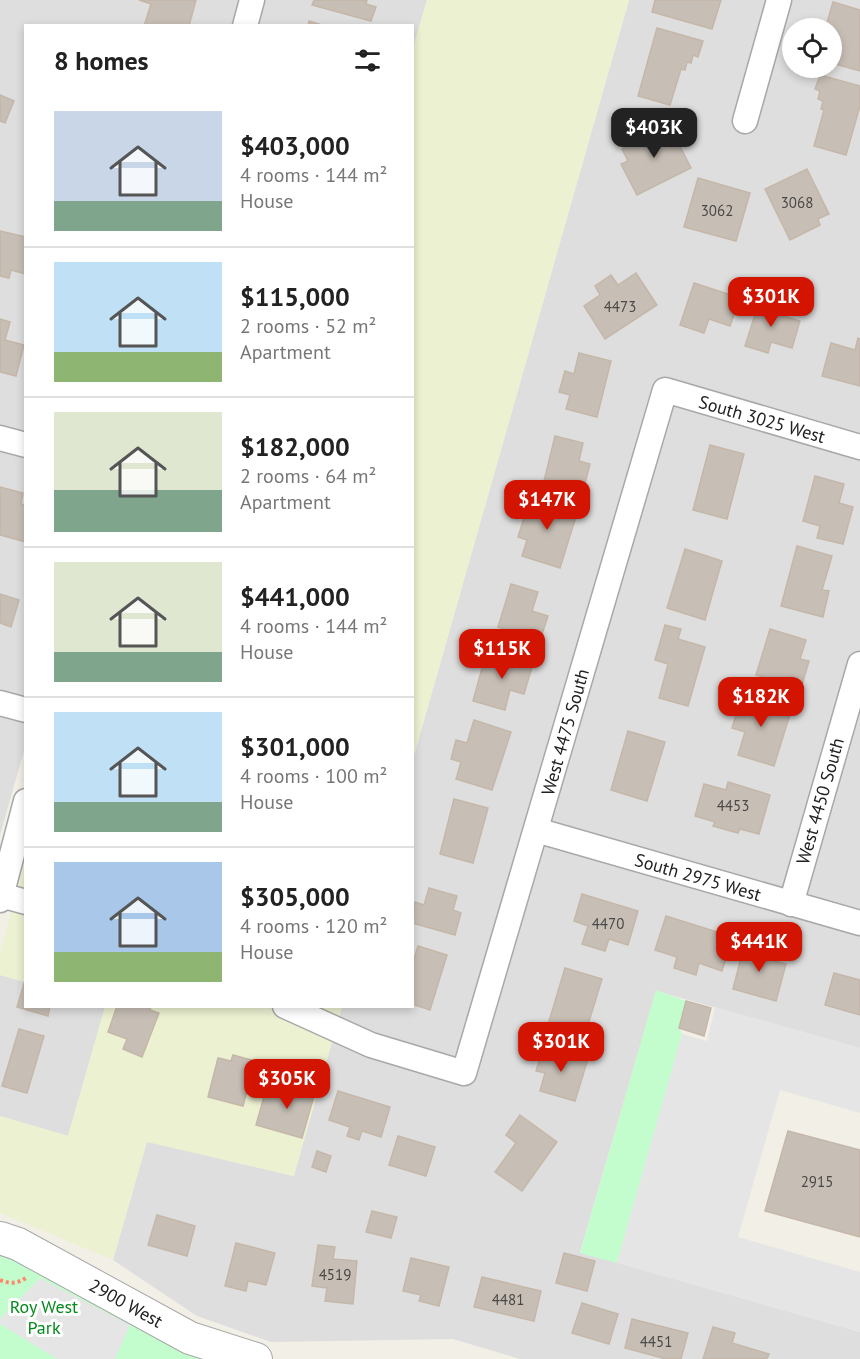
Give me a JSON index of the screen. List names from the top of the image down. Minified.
{"streets":{"street":["South 3025 West","West 4475 South","West 4450 South","South 2975 West","2900 West"]},"crossings":[["South 3025 West","West 4475 South"],["West 4475 South","South 2975 West"],["West 4450 South","South 2975 West"]],"parks":["Roy West Park"],"house_numbers":["3068","3062","4473","4453","4470","2915","4519","4481","4451"],"page":{"heading":"8 homes","list":[{"name":"$403,000","note":"4 rooms · 144 m² · House"},{"name":"$115,000","note":"2 rooms · 52 m² · Apartment"},{"name":"$182,000","note":"2 rooms · 64 m² · Apartment"},{"name":"$441,000","note":"4 rooms · 144 m² · House"},{"name":"$301,000","note":"4 rooms · 100 m² · House"},{"name":"$305,000","note":"4 rooms · 120 m² · House"}],"price":["$403K","$301K","$147K","$115K","$182K","$441K","$301K","$305K"]}}
